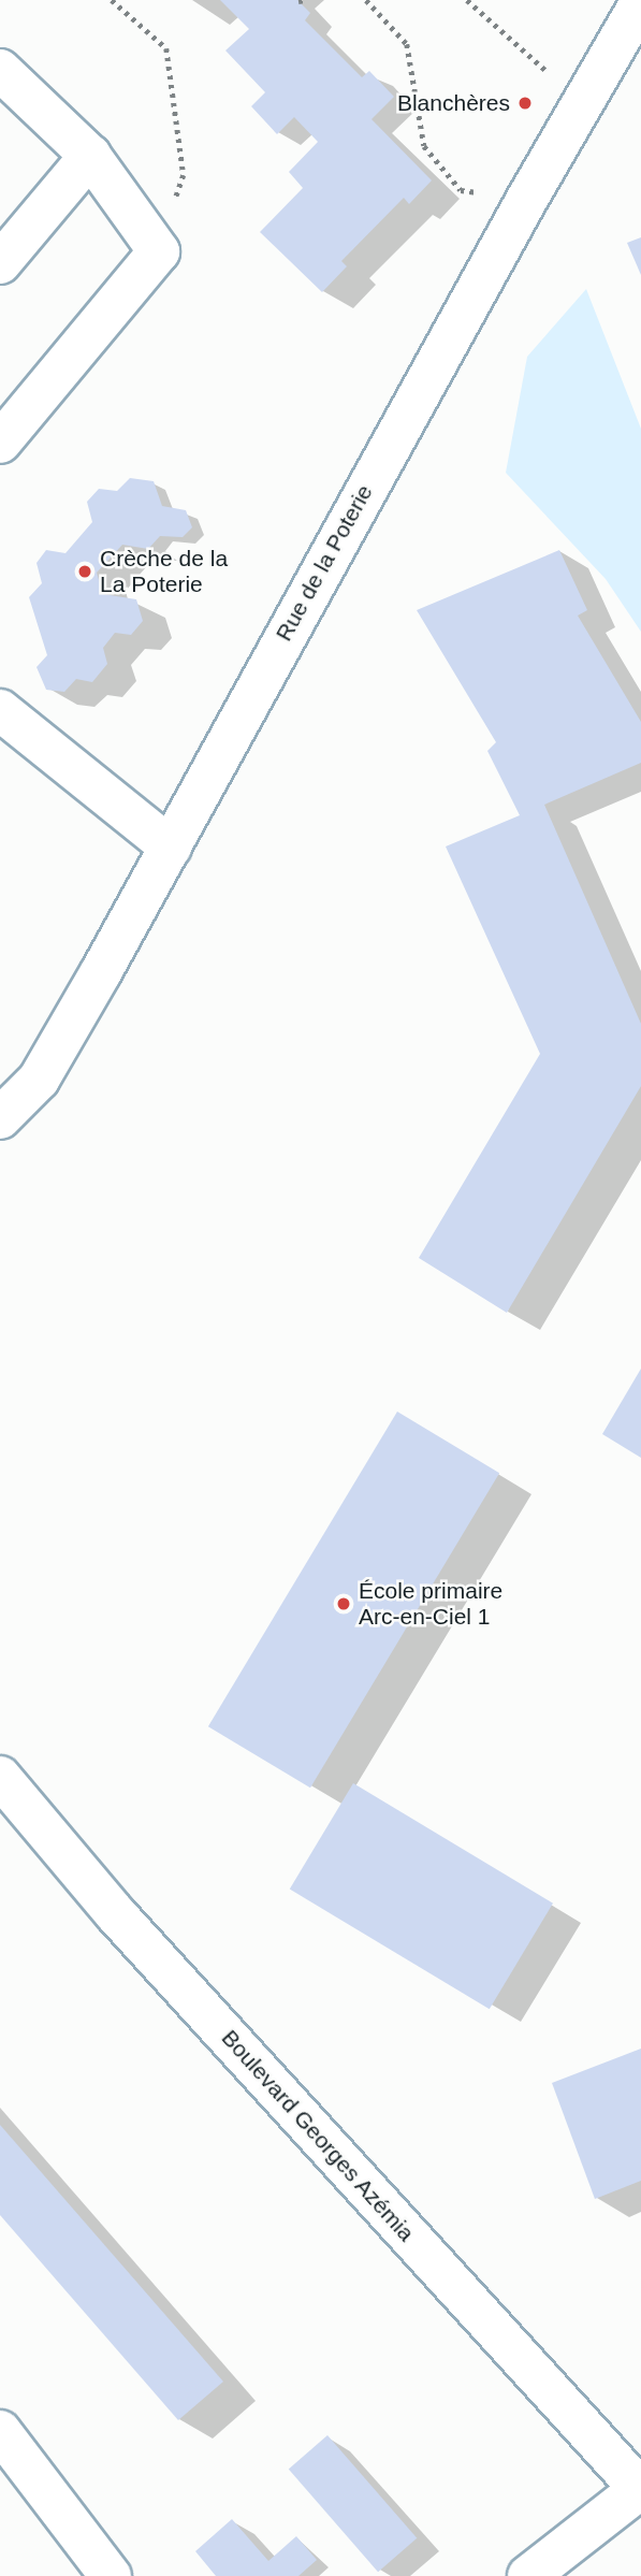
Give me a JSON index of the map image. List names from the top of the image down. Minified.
{"streets":{"street":["Rue de la Poterie","Boulevard Georges Azémia"]},"places":["Blanchères","Crèche de la La Poterie","École primaire Arc-en-Ciel 1"]}
